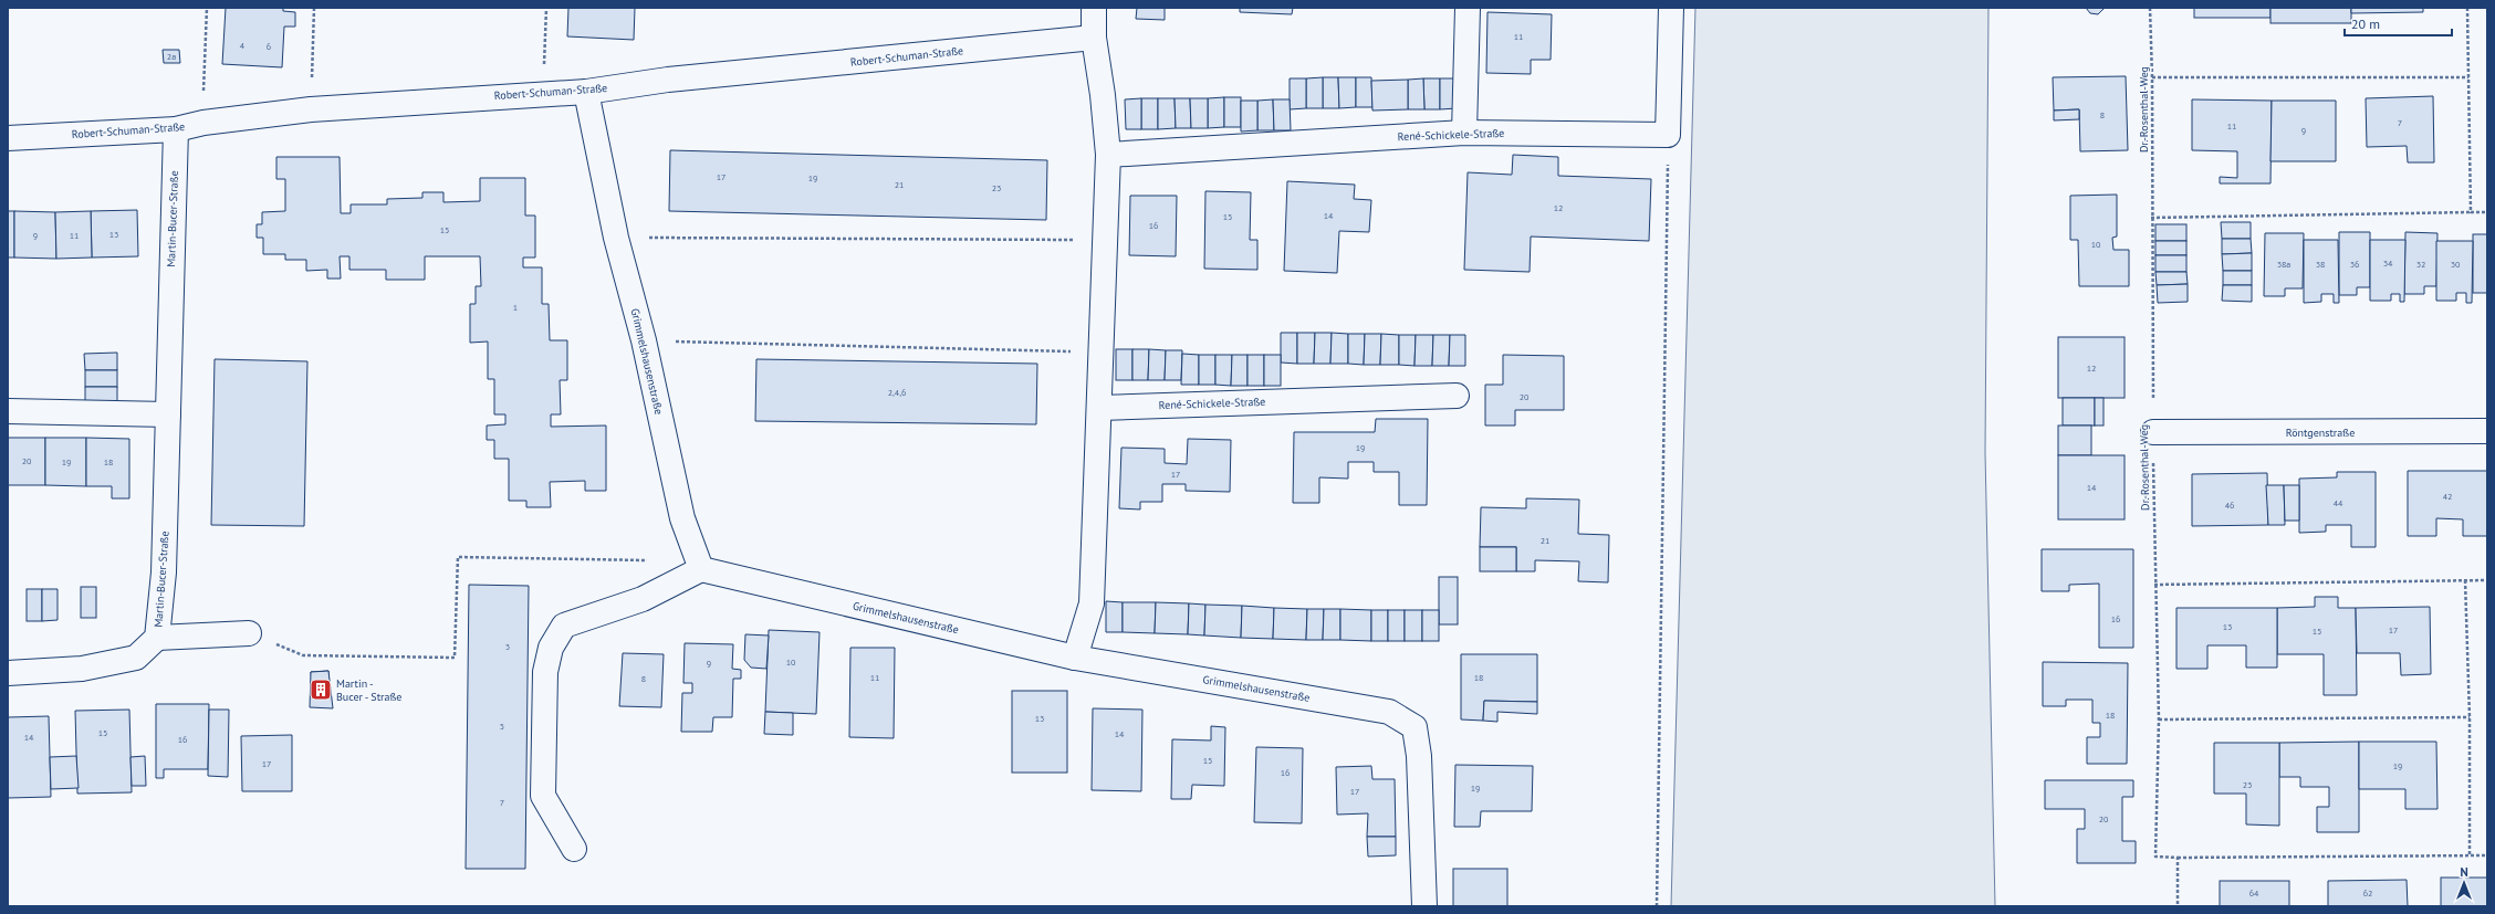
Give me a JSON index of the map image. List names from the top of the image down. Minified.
{"streets":{"street":["Robert-Schuman-Straße","René-Schickele-Straße","Martin-Bucer-Straße","Grimmelshausenstraße","Röntgenstraße"],"path":["Dr.-Rosenthal-Weg"]},"crossings":[["Robert-Schuman-Straße","Martin-Bucer-Straße"],["Robert-Schuman-Straße","Grimmelshausenstraße"],["Dr.-Rosenthal-Weg","Röntgenstraße"]],"places":{"building":["Martin - Bucer - Straße"]},"house_numbers":["11","4","6","2a","8","7","11","9","17","19","21","23","12","14","15","16","15","13","9","11","10","34","38a","38","36","32","30","1","12","2,4,6","20","19","20","19","18","17","14","42","44","46","21","16","13","17","15","3","10","9","11","18","8","18","13","5","15","14","14","16","15","17","19","16","23","19","17","7","20","64","62"],"scale_bar":"20 m","north":"top"}
